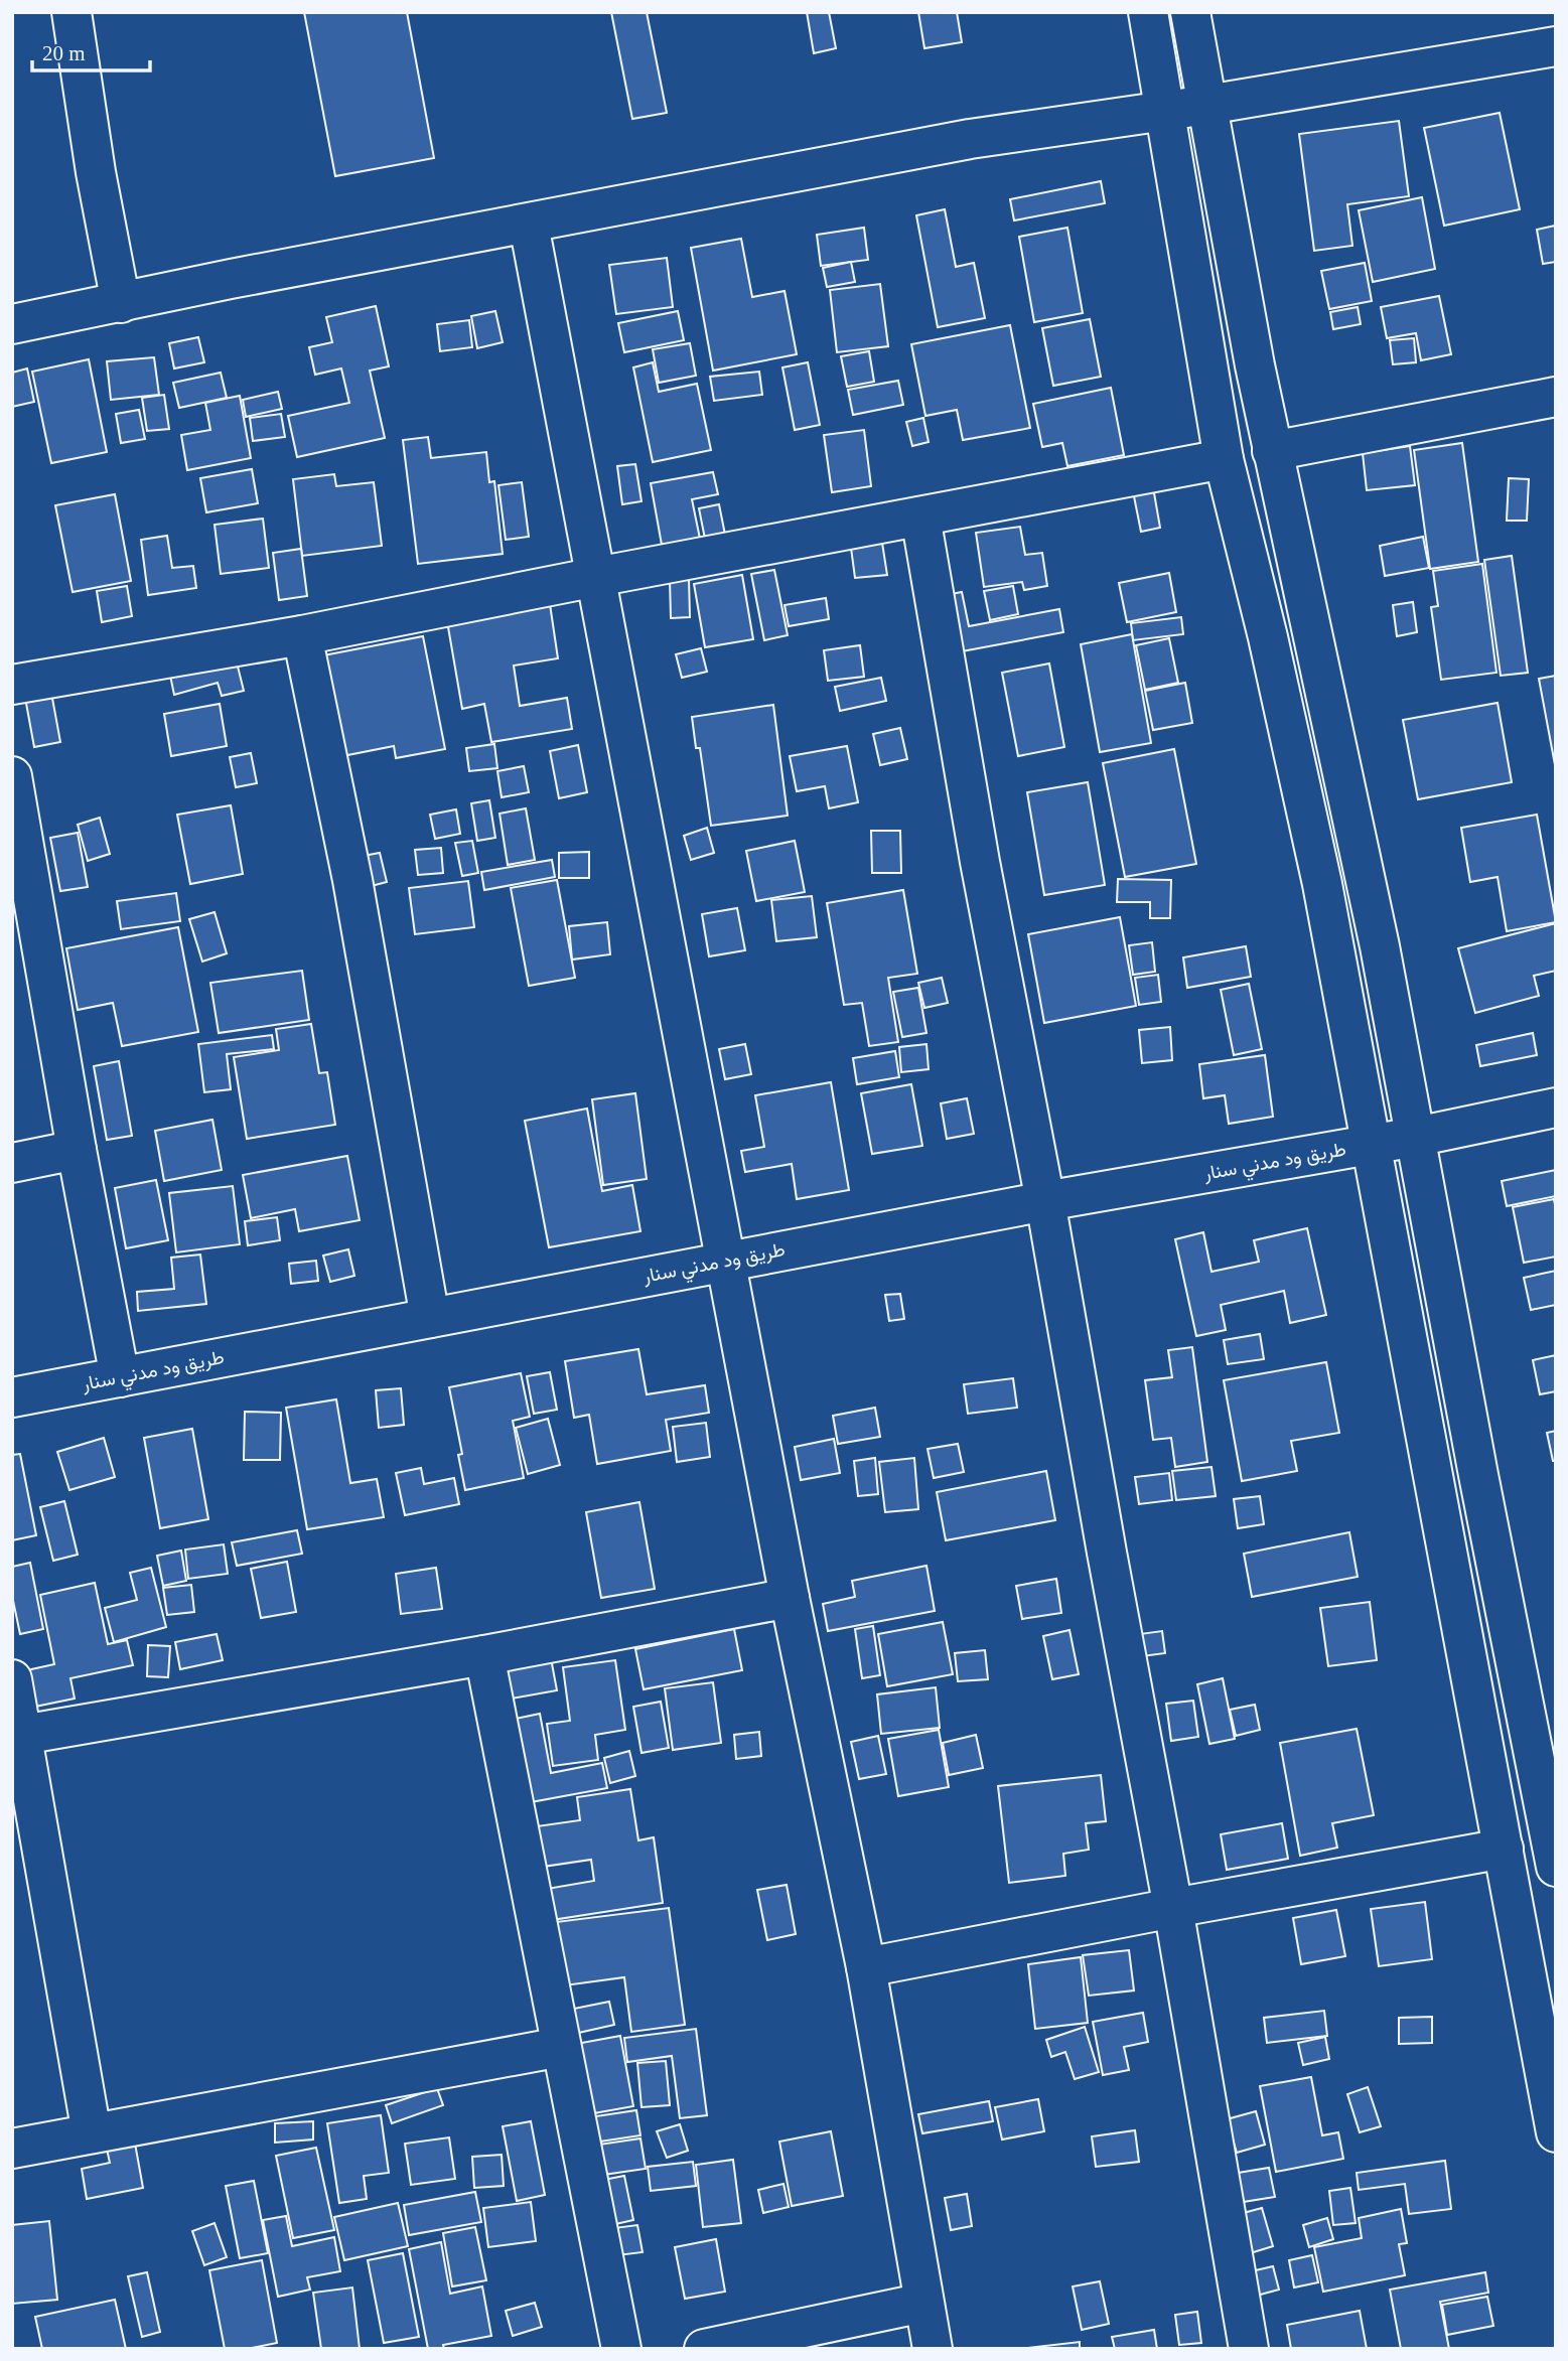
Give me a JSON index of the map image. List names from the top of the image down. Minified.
{"streets":{"street":["طريق ود مدني سنار"]},"scale_bar":"20 m"}
